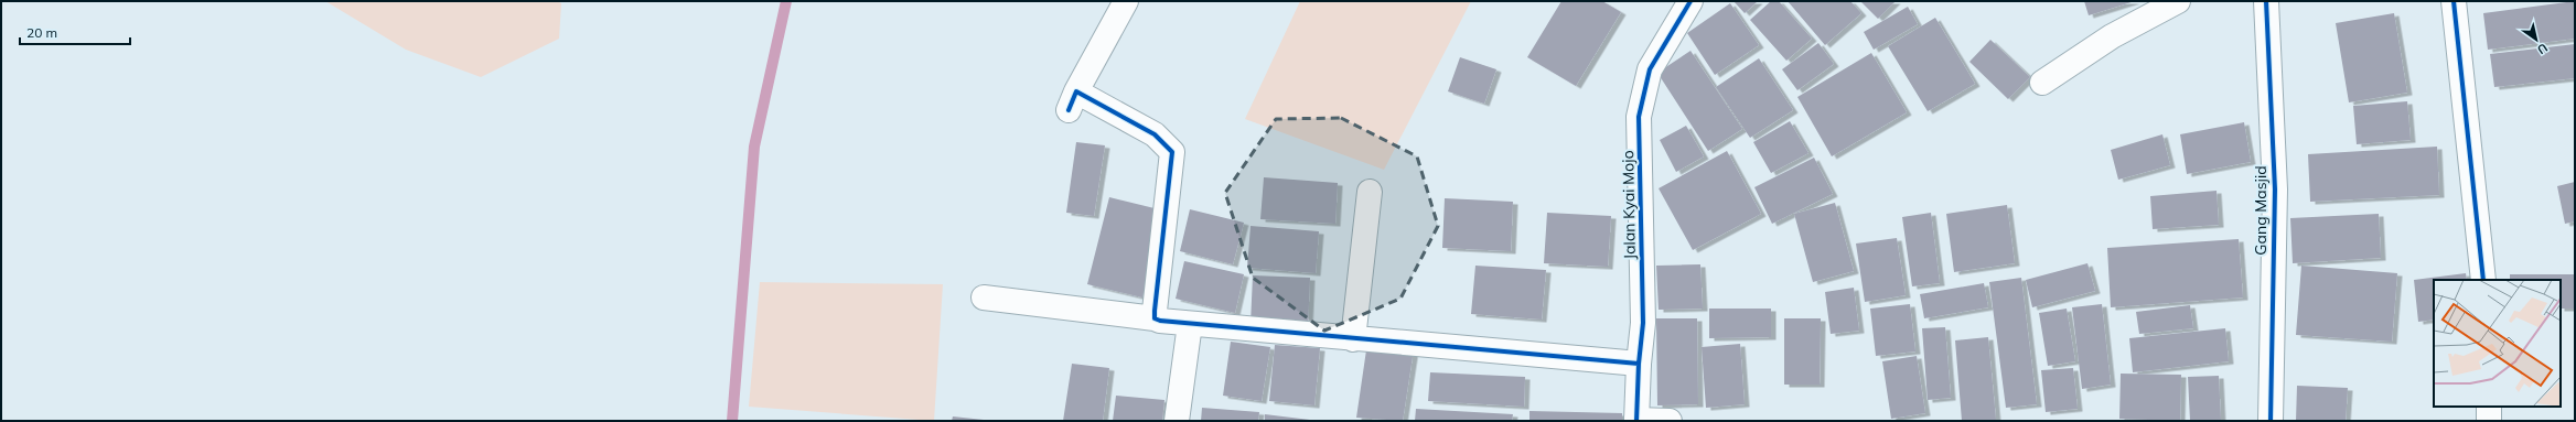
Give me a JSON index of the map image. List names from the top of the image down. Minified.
{"streets":{"street":["Jalan Kyai Mojo","Gang Masjid"]},"scale_bar":"20 m","north":"bottom right"}
